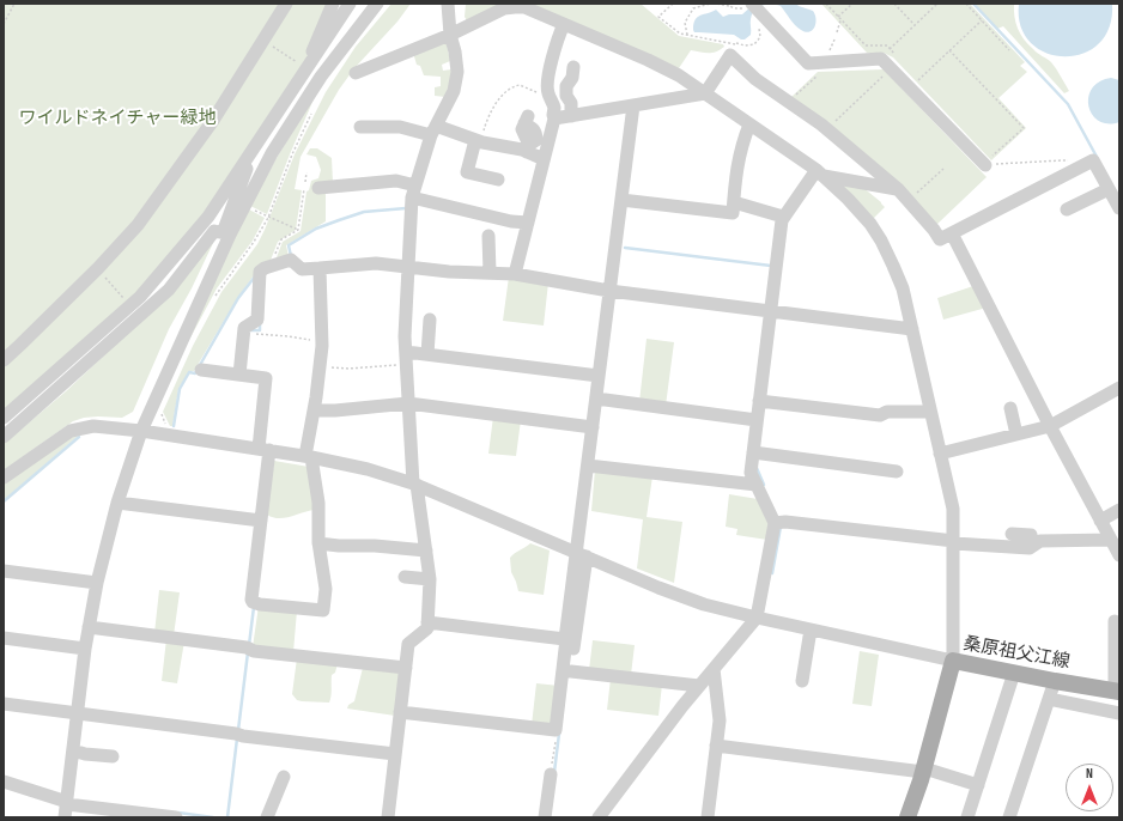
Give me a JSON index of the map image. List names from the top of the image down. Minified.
{"streets":{"main road":["桑原祖父江線"]},"parks":["ワイルドネイチャー緑地"],"north":"top"}
